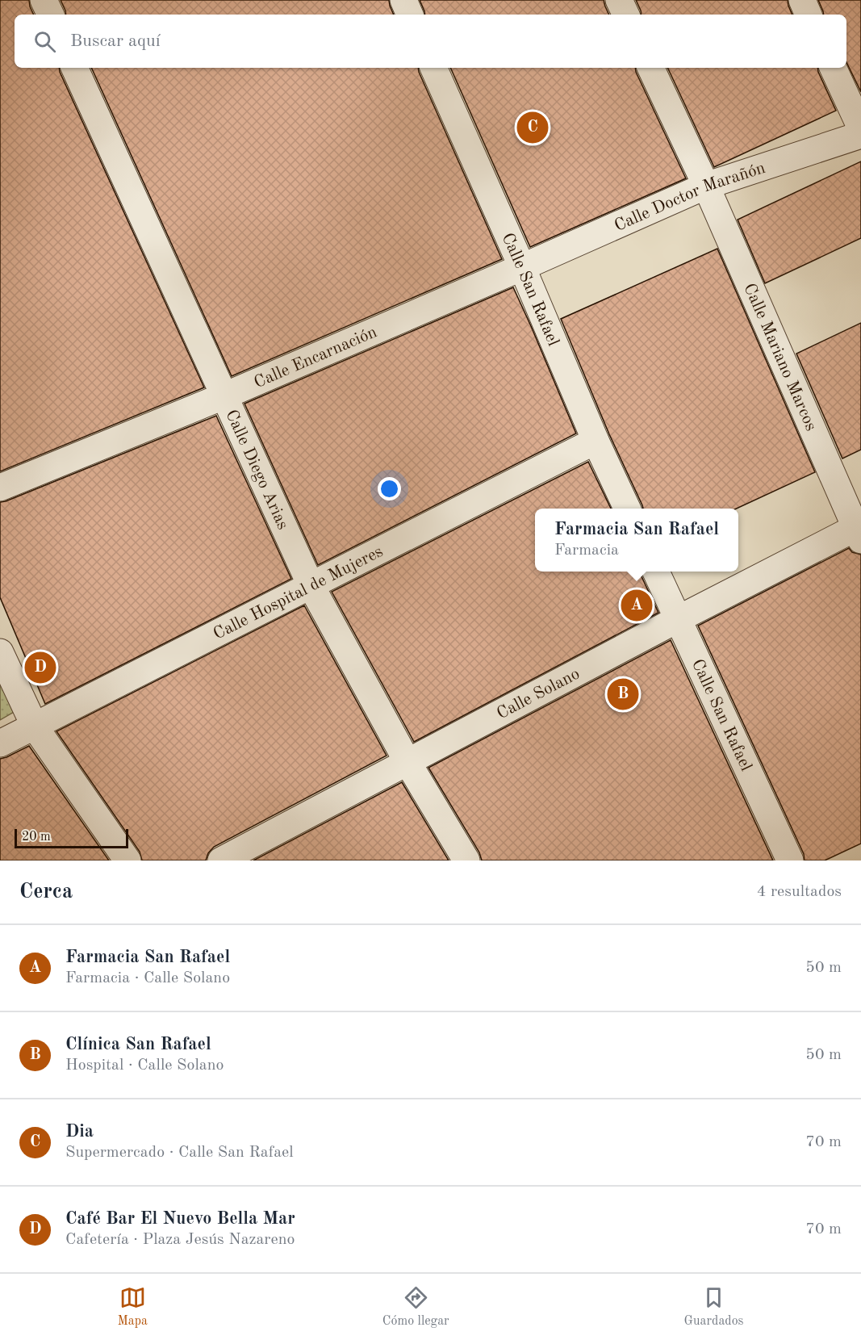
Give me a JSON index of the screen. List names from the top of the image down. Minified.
{"streets":{"street":["Calle Doctor Marañón","Calle San Rafael","Calle Encarnación","Calle Mariano Marcos","Calle Diego Arias","Calle Hospital de Mujeres","Calle Solano"]},"crossings":[["Calle Doctor Marañón","Calle San Rafael"],["Calle Doctor Marañón","Calle Encarnación"],["Calle Doctor Marañón","Calle Mariano Marcos"],["Calle San Rafael","Calle Encarnación"],["Calle San Rafael","Calle Hospital de Mujeres"],["Calle San Rafael","Calle Solano"],["Calle Encarnación","Calle Diego Arias"],["Calle Mariano Marcos","Calle Solano"],["Calle Diego Arias","Calle Hospital de Mujeres"],["Calle Diego Arias","Calle Solano"]],"scale_bar":"20 m","page":{"search":"Buscar aquí","pins":["C","A","D","B"],"popup":["Farmacia San Rafael","Farmacia"],"scale":"20 m","heading":["Cerca","4 resultados"],"list":[{"mark":"A","name":"Farmacia San Rafael","note":"Farmacia · Calle Solano","value":"50 m"},{"mark":"B","name":"Clínica San Rafael","note":"Hospital · Calle Solano","value":"50 m"},{"mark":"C","name":"Dia","note":"Supermercado · Calle San Rafael","value":"70 m"},{"mark":"D","name":"Café Bar El Nuevo Bella Mar","note":"Cafetería · Plaza Jesús Nazareno","value":"70 m"}],"nav":["Mapa","Cómo llegar","Guardados"]}}
